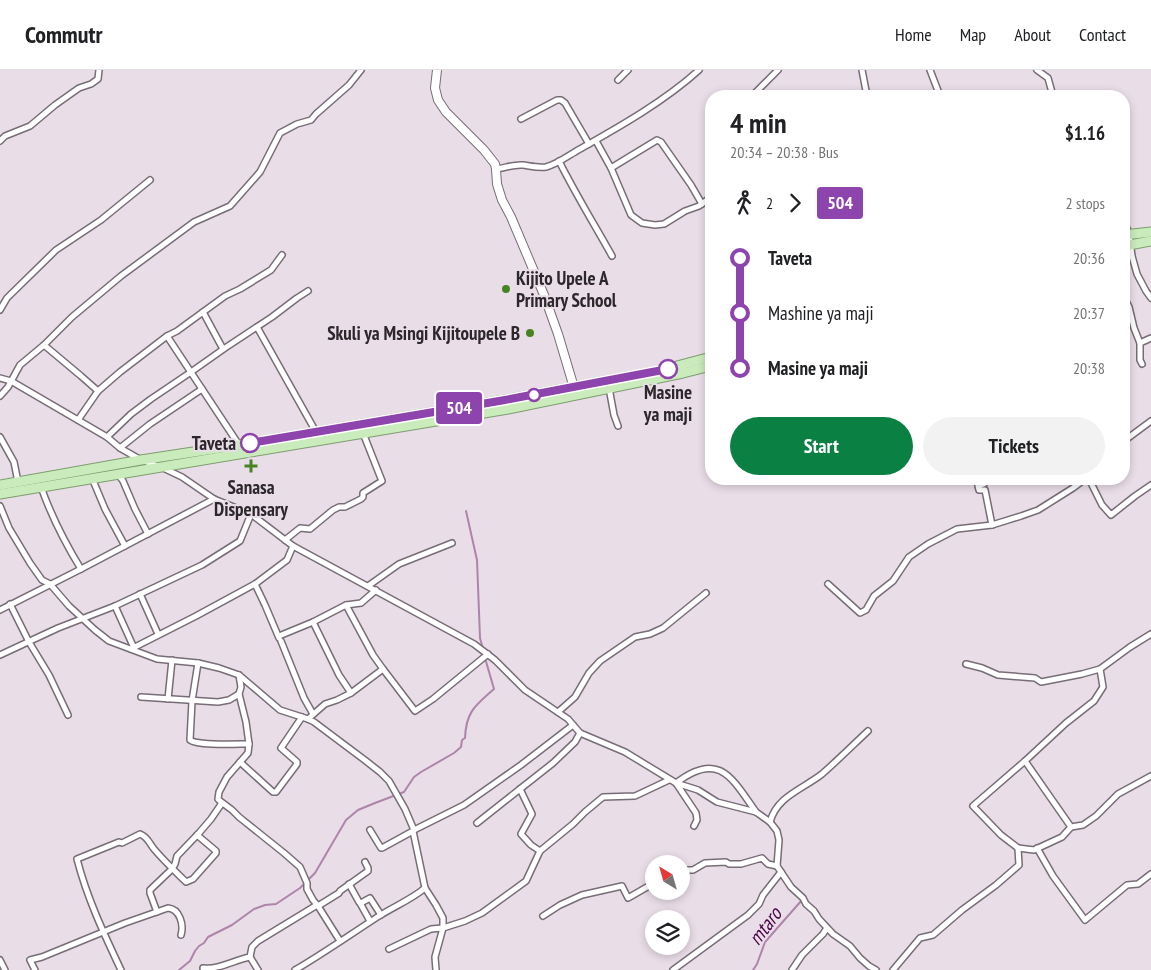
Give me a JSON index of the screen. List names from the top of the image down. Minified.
{"water":["mtaro"],"places":{"other":["Kijito Upele A Primary School","Skuli ya Msingi Kijitoupele B","Masine ya maji","Taveta"],"health":["Sanasa Dispensary"]},"lines":["bus line 504"],"north":"top left","page":{"header":"Commutr","nav":["Home","Map","About","Contact"],"on_map":"504","heading":["4 min","20:34 – 20:38 · Bus","$1.16"],"legs":["2","504","2 stops"],"list":[{"name":"Taveta","value":"20:36"},{"name":"Mashine ya maji","value":"20:37"},{"name":"Masine ya maji","value":"20:38"}],"buttons":["Start","Tickets"]}}
